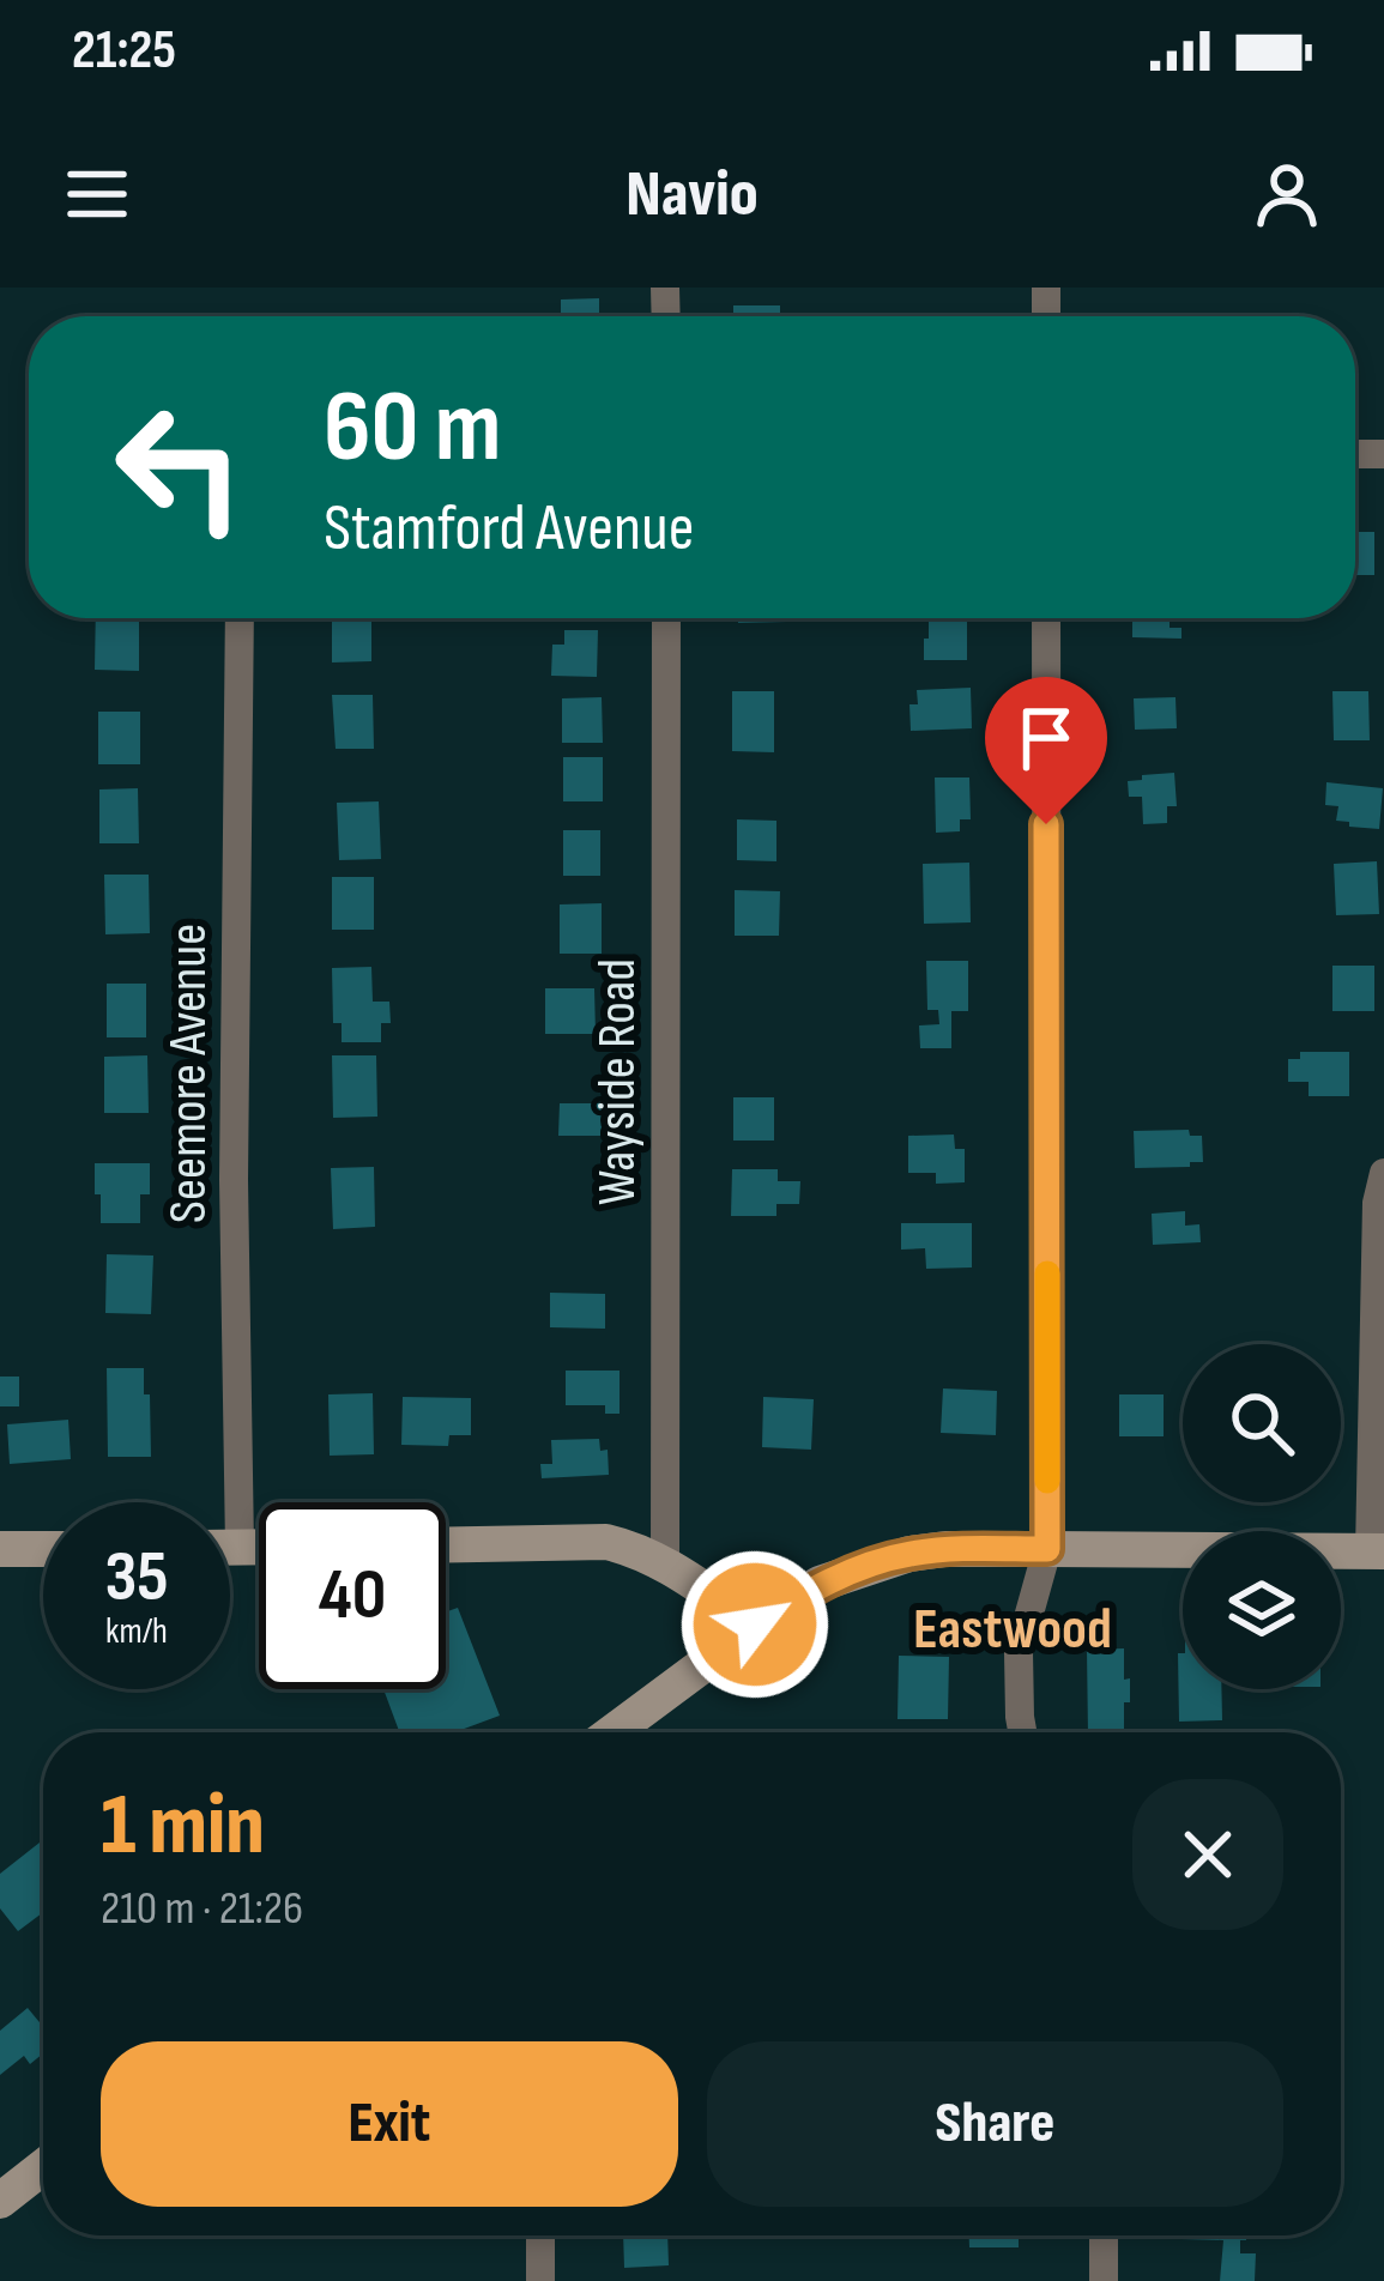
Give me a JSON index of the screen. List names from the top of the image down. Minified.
{"streets":{"street":["Seemore Avenue","Wayside Road"]},"districts":["Eastwood"],"page":{"status":"21:25","header":"Navio","turn":["60 m","Stamford Avenue"],"speed":"35 km/h","limit":"40","heading":["1 min","210 m · 21:26"],"buttons":["Exit","Share"]}}
